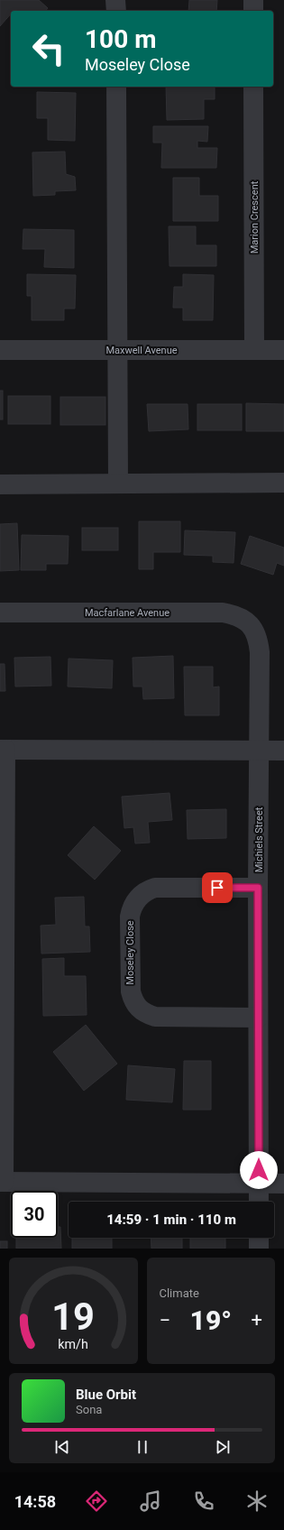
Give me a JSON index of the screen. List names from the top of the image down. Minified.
{"streets":{"street":["Marion Crescent","Maxwell Avenue","Macfarlane Avenue","Michiels Street","Moseley Close"]},"crossings":[["Marion Crescent","Maxwell Avenue"],["Macfarlane Avenue","Michiels Street"],["Michiels Street","Moseley Close"]],"page":{"turn":["100 m","Moseley Close"],"limit":"30","trip":"14:59 · 1 min · 110 m","tile":"Climate","heat":["−","19°","+"],"song":["Blue Orbit","Sona"],"tabs":"14:58","gauge":["19","km/h"]}}
